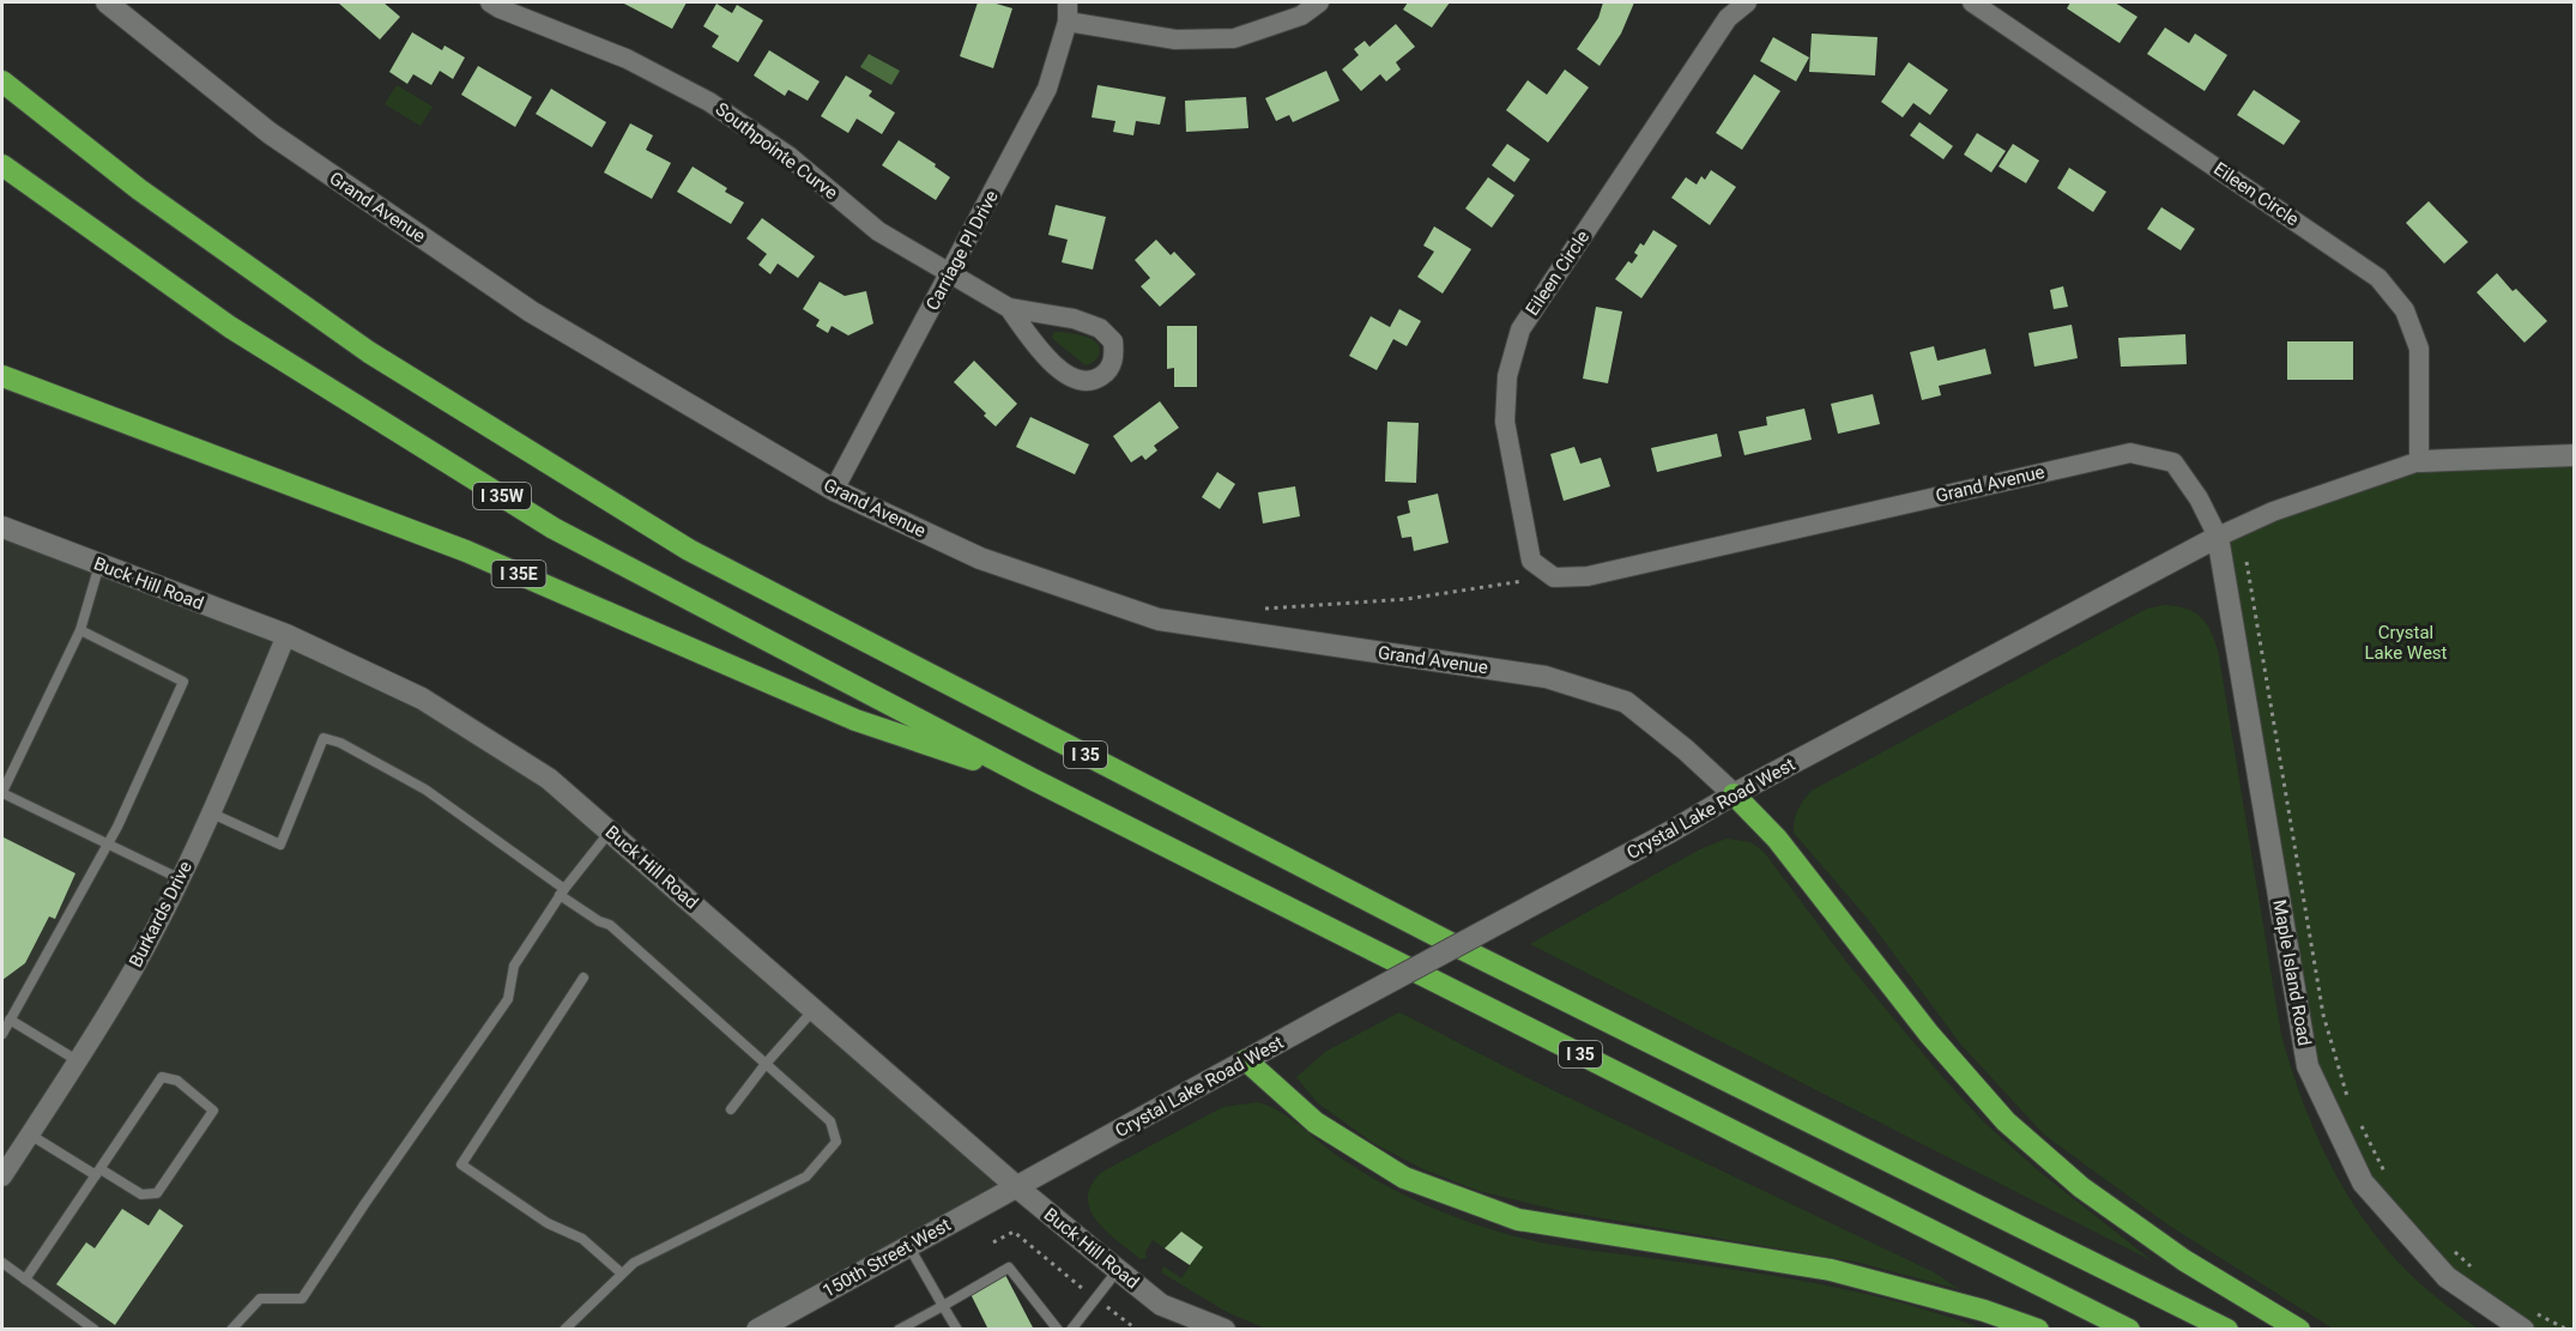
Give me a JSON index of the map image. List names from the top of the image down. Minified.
{"streets":{"highway":["I 35W","I 35E","I 35"],"street":["Southpointe Curve","Eileen Circle","Grand Avenue","Carriage Pl Drive","Buck Hill Road","Crystal Lake Road West","Burkards Drive","Maple Island Road","150th Street West"]},"crossings":[["Southpointe Curve","Carriage Pl Drive"],["Eileen Circle","Grand Avenue"],["Eileen Circle","Crystal Lake Road West"],["Grand Avenue","Carriage Pl Drive"],["Grand Avenue","Crystal Lake Road West"],["Grand Avenue","Maple Island Road"],["I 35W","I 35E"],["I 35W","I 35"],["I 35E","I 35"],["Buck Hill Road","Crystal Lake Road West"],["Buck Hill Road","Burkards Drive"],["Buck Hill Road","150th Street West"],["Crystal Lake Road West","Maple Island Road"],["Crystal Lake Road West","150th Street West"]],"parks":["Crystal Lake West"]}
